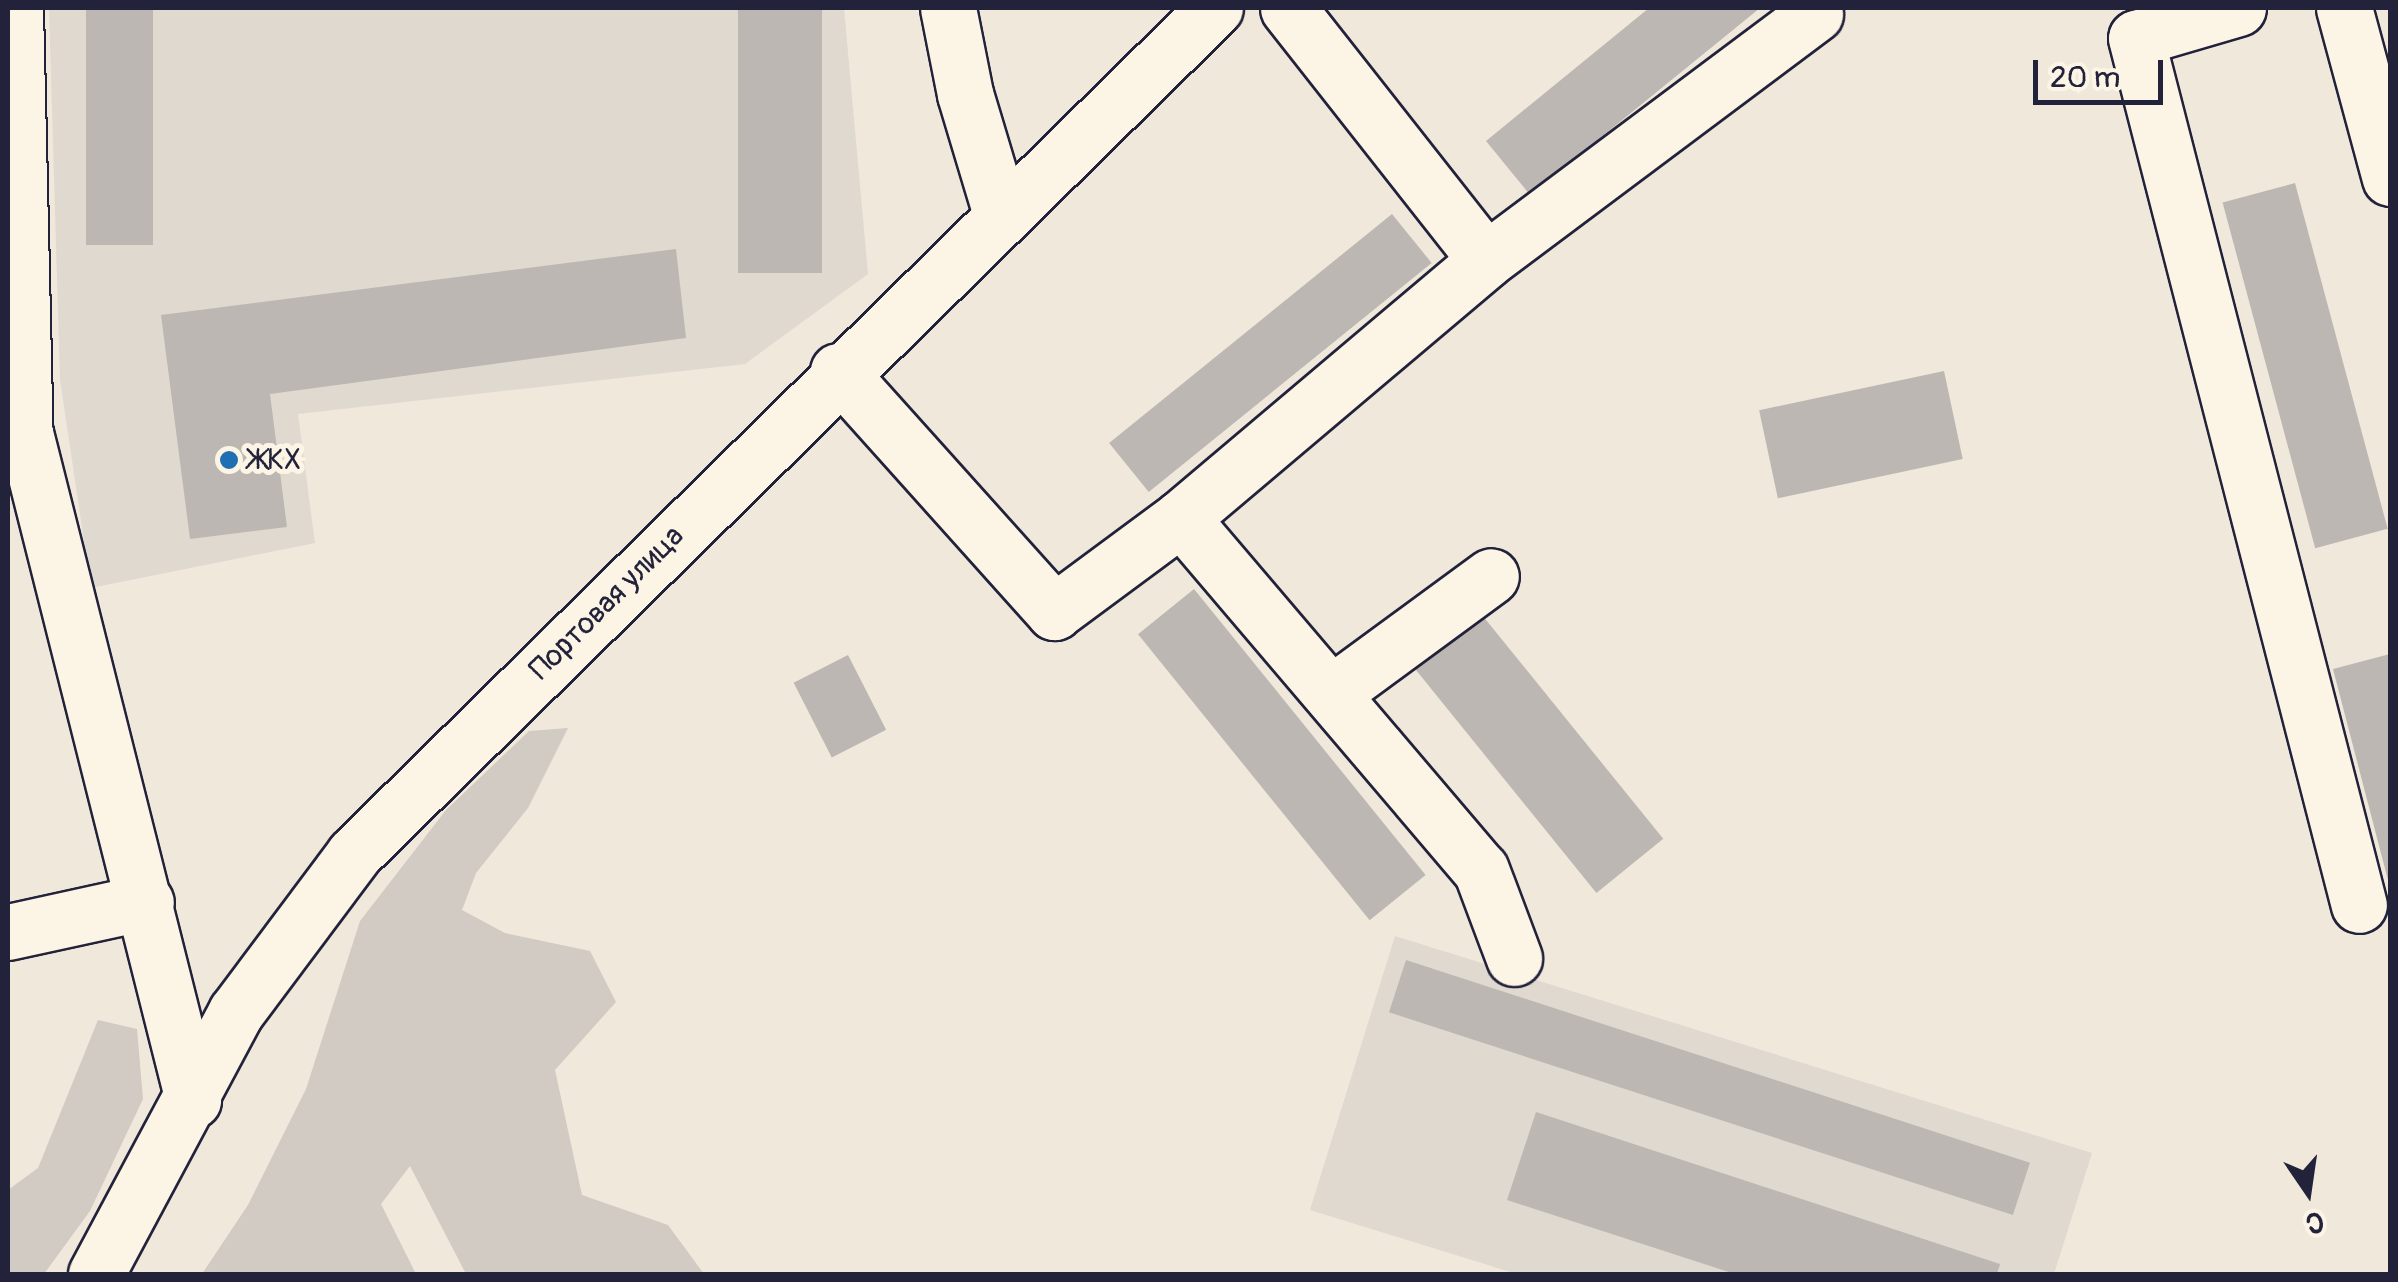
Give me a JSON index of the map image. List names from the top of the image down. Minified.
{"streets":{"street":["Портовая улица"]},"places":["ЖКХ"],"scale_bar":"20 m","north":"bottom"}
